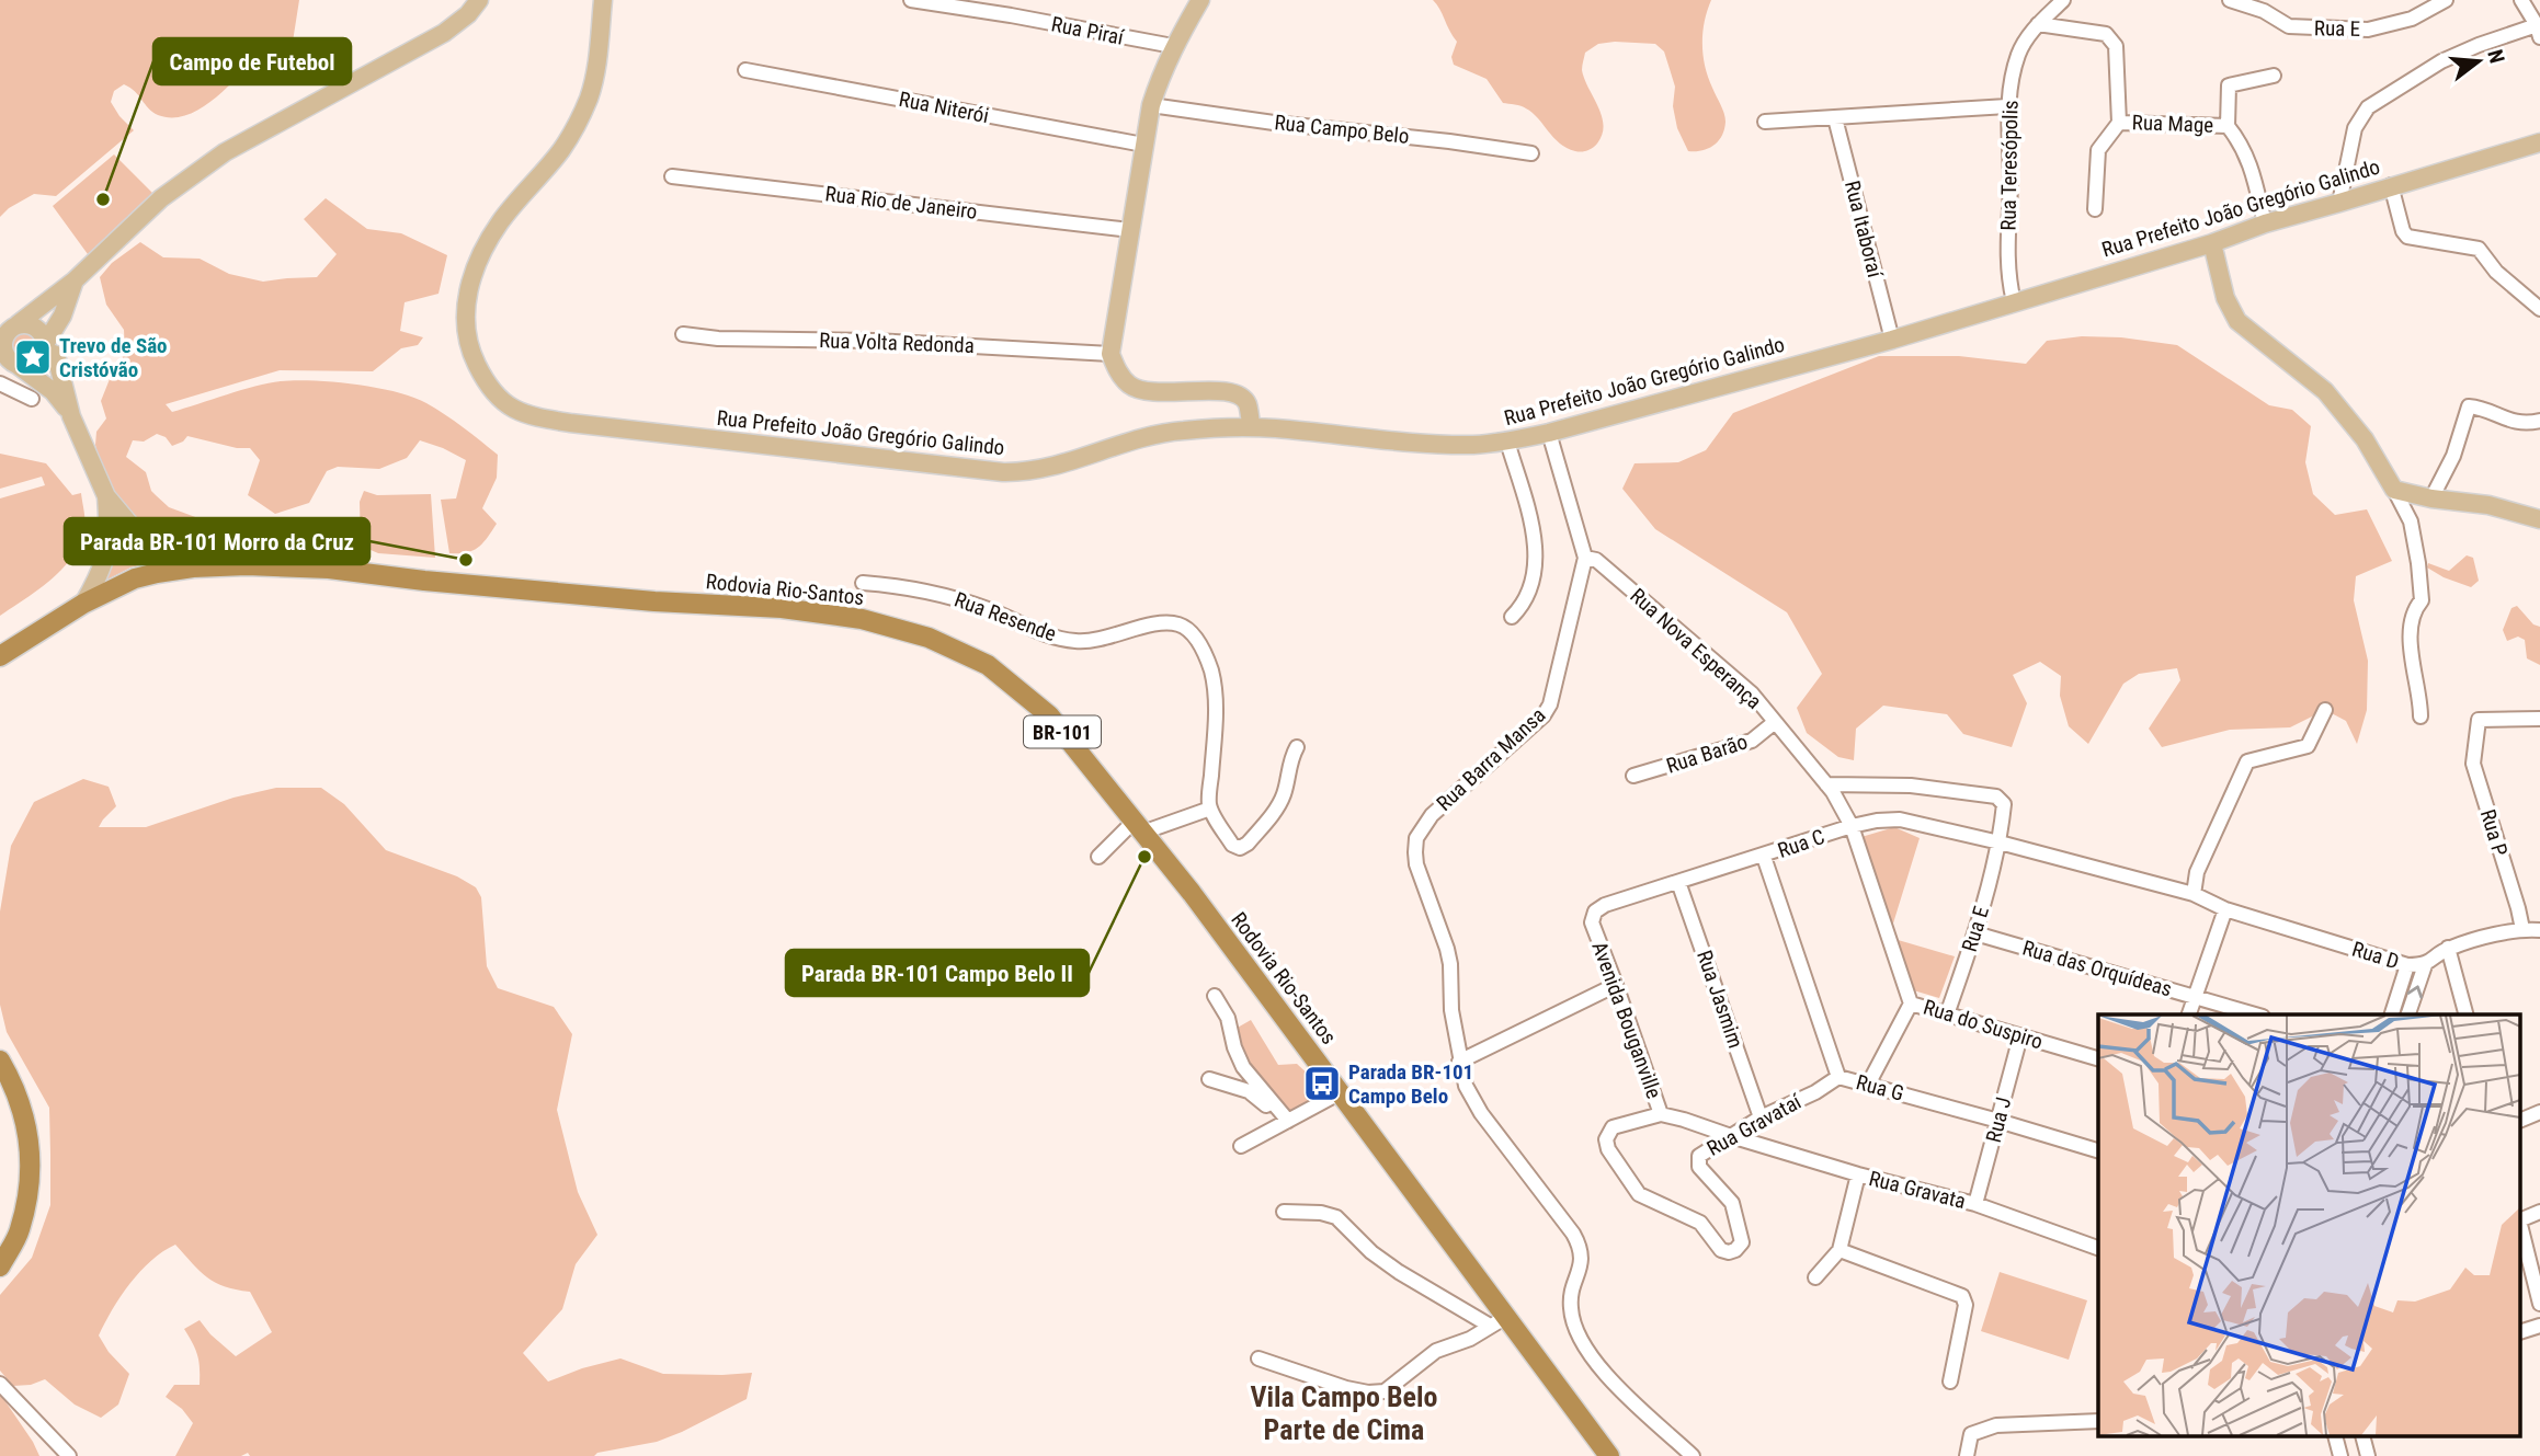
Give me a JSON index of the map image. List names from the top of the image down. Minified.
{"streets":{"highway":["Rodovia Rio-Santos","BR-101"],"main road":["Rua Prefeito João Gregório Galindo"],"street":["Rua E","Rua Piraí","Rua Niterói","Rua Mage","Rua Campo Belo","Rua Teresópolis","Rua Rio de Janeiro","Rua Itaboraí","Rua Volta Redonda","Rua Resende","Rua Nova Esperança","Rua Barão","Rua Barra Mansa","Rua P","Rua C","Rua D","Rua das Orquídeas","Rua Jasmim","Avenida Bouganville","Rua do Suspiro","Rua G","Rua J","Rua Gravataí","Rua Gravata"]},"crossings":[["Rua E","Rua Nova Esperança"],["Rua E","Rua C"],["Rua E","Rua D"],["Rua E","Rua das Orquídeas"],["Rua E","Rua do Suspiro"],["Rua Teresópolis","Rua Prefeito João Gregório Galindo"],["Rua Prefeito João Gregório Galindo","Rua Itaboraí"],["Rua Prefeito João Gregório Galindo","Rua Barra Mansa"],["Rua Nova Esperança","Rua Barão"],["Rua Nova Esperança","Rua Barra Mansa"],["Rua Nova Esperança","Rua C"],["Rua Nova Esperança","Rua do Suspiro"],["Rua P","Rua D"],["Rua C","Rua D"],["Rua C","Rua Jasmim"],["Rua C","Avenida Bouganville"],["Rua C","Rua do Suspiro"],["Rua C","Rua G"],["Rua Jasmim","Rua Gravataí"],["Avenida Bouganville","Rua Gravataí"],["Avenida Bouganville","Rua Gravata"],["Rua do Suspiro","Rua J"],["Rua G","Rua J"],["Rua G","Rua Gravataí"],["Rua J","Rua Gravata"],["Rua Gravataí","Rua Gravata"]],"districts":["Vila Campo Belo Parte de Cima"],"places":{"other":["Campo de Futebol","Parada BR-101 Morro da Cruz","Parada BR-101 Campo Belo II"],"place":["Trevo de São Cristóvão"],"bus stop":["Parada BR-101 Campo Belo"]},"north":"right"}
